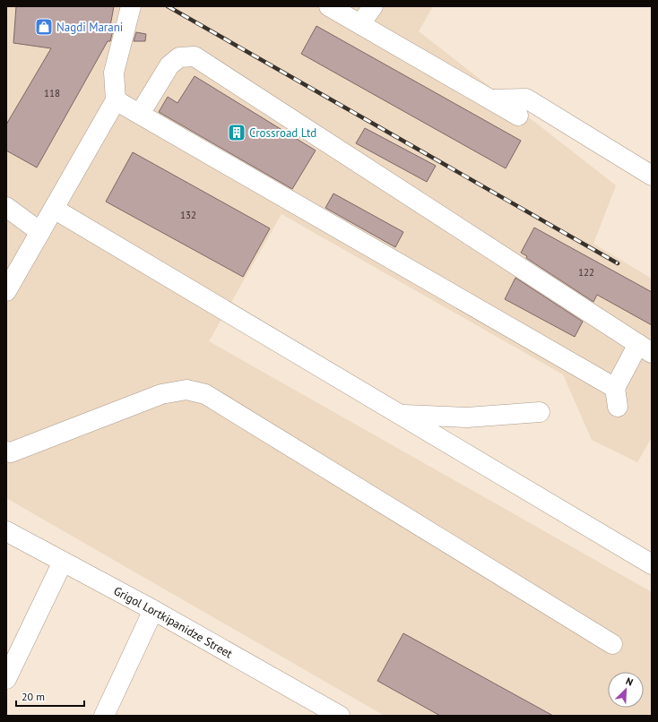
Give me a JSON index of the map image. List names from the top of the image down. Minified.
{"streets":{"street":["Grigol Lortkipanidze Street"]},"places":{"shop":["Nagdi Marani"],"building":["Crossroad Ltd"]},"house_numbers":["118","132","122"],"scale_bar":"20 m","north":"top right"}
